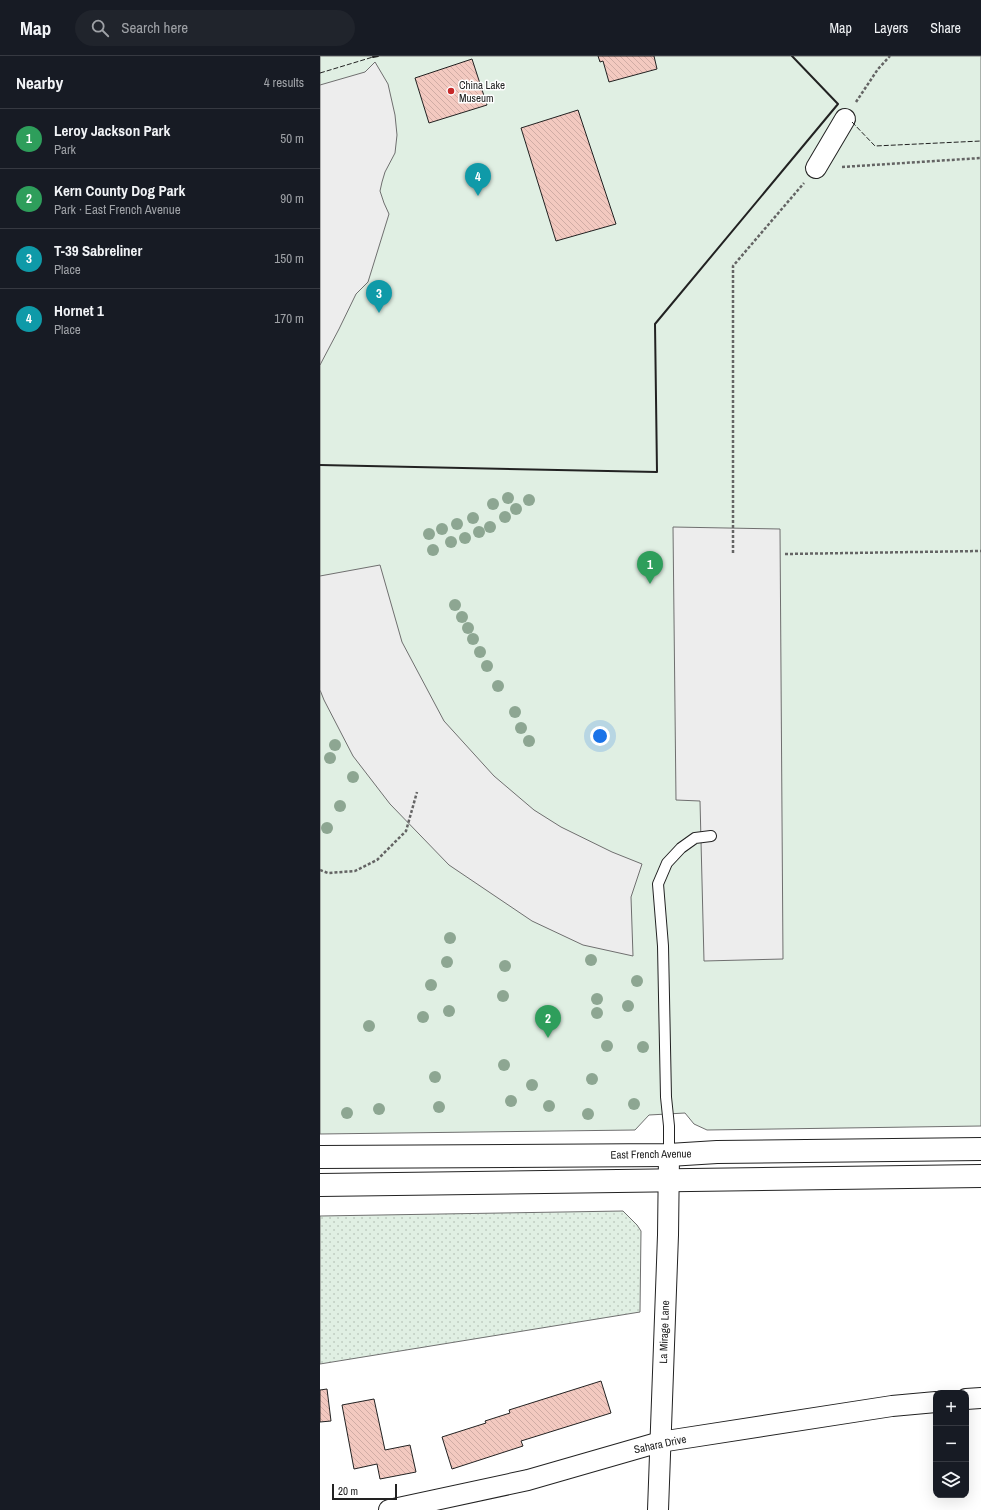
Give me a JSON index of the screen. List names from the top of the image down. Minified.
{"streets":{"street":["East French Avenue","La Mirage Lane","Sahara Drive"]},"crossings":[["East French Avenue","La Mirage Lane"],["La Mirage Lane","Sahara Drive"]],"places":["China Lake Museum"],"scale_bar":"20 m","page":{"header":"Map","search":"Search here","nav":["Map","Layers","Share"],"heading":["Nearby","4 results"],"list":[{"mark":"1","name":"Leroy Jackson Park","note":"Park","value":"50 m"},{"mark":"2","name":"Kern County Dog Park","note":"Park · East French Avenue","value":"90 m"},{"mark":"3","name":"T-39 Sabreliner","note":"Place","value":"150 m"},{"mark":"4","name":"Hornet 1","note":"Place","value":"170 m"}],"pins":["4","3","1","2"],"map_buttons":["+","−"],"scale":"20 m"}}
